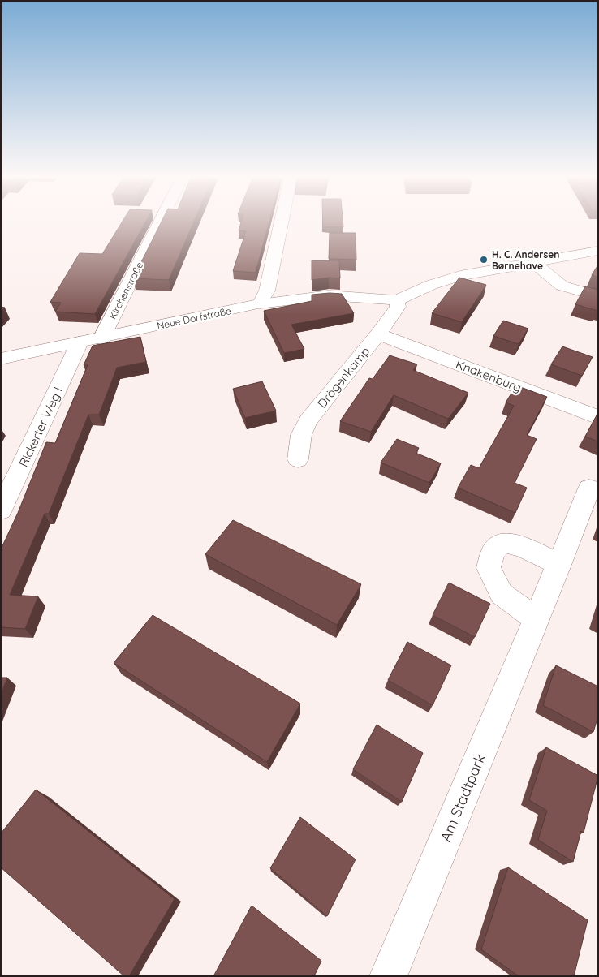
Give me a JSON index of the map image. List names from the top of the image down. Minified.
{"streets":{"street":["Kirchenstraße","Neue Dorfstraße","Knakenburg","Drögenkamp","Rickerter Weg I","Am Stadtpark"]},"crossings":[["Kirchenstraße","Neue Dorfstraße"],["Neue Dorfstraße","Drögenkamp"],["Neue Dorfstraße","Rickerter Weg I"],["Knakenburg","Drögenkamp"]],"places":["H. C. Andersen Børnehave"]}
